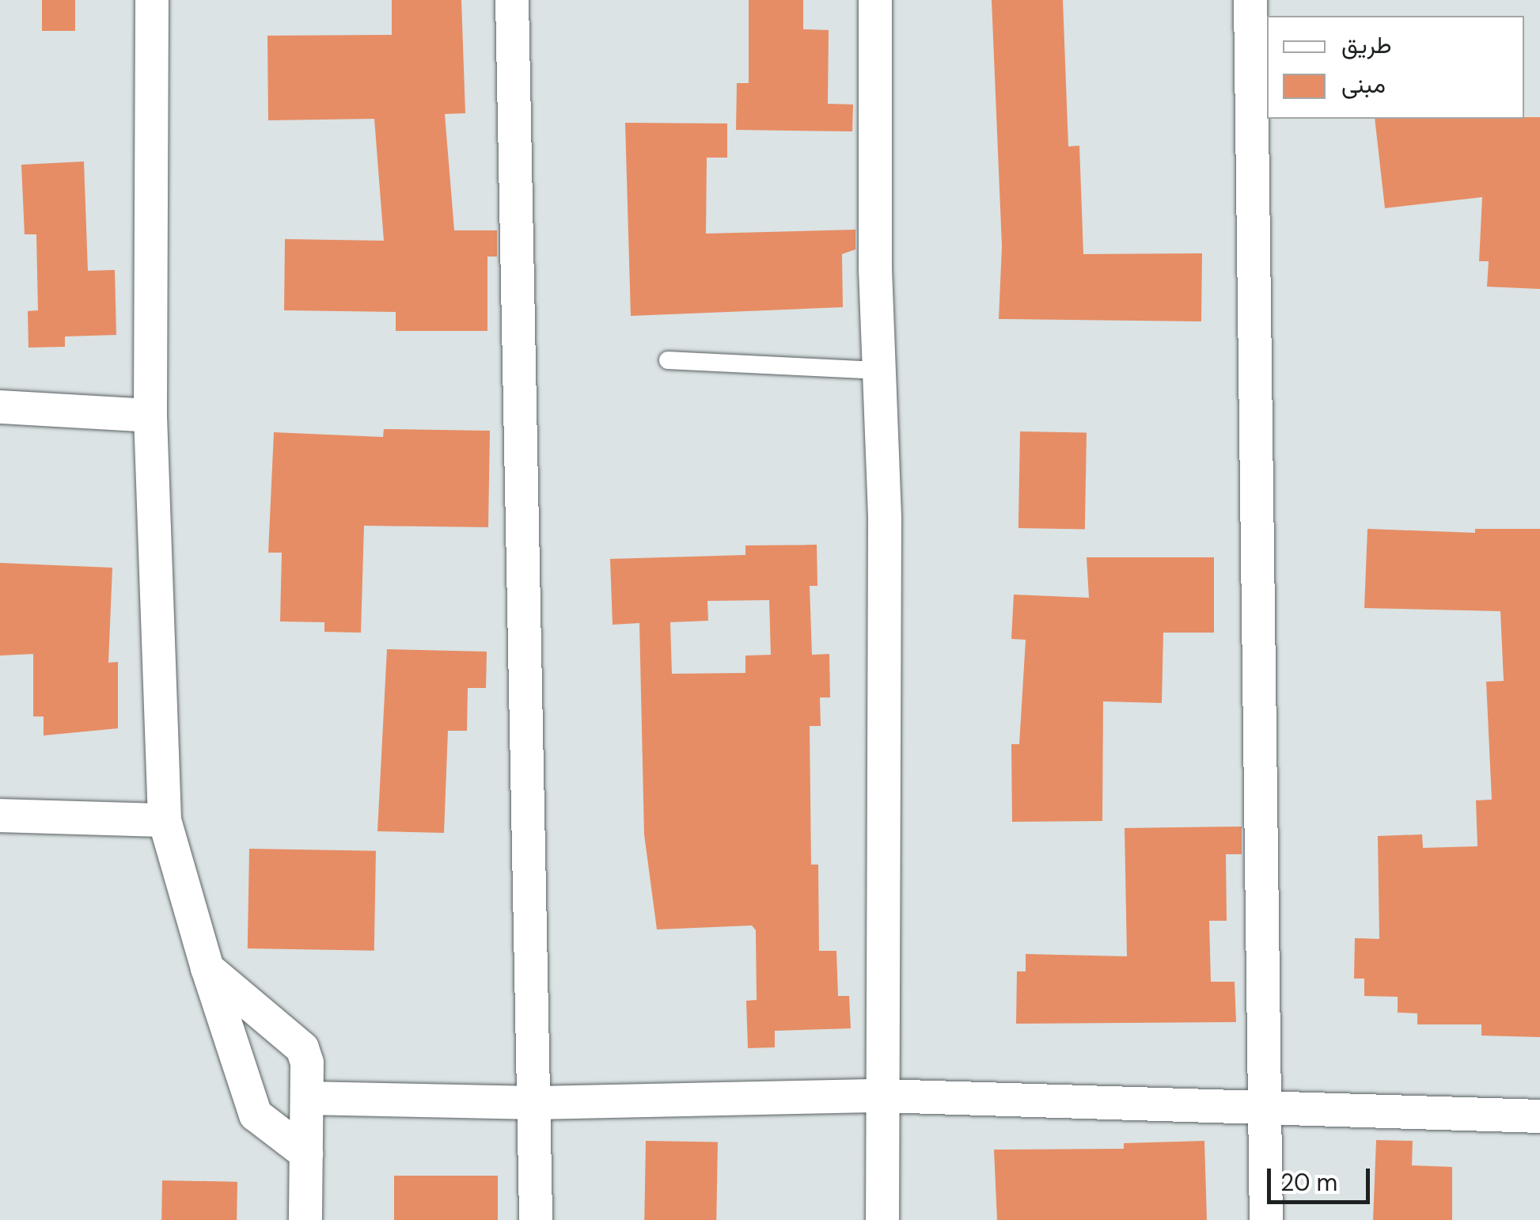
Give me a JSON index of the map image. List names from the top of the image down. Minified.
{"legend":["طريق","مبنى"],"scale_bar":"20 m"}
